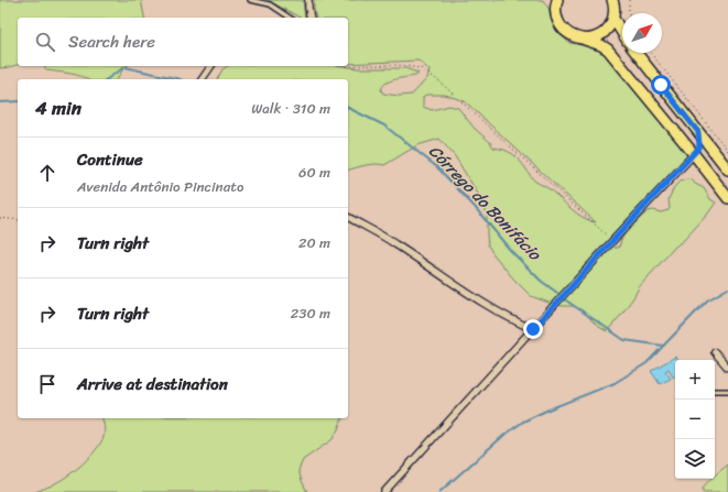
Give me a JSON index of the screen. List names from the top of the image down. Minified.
{"water":["Córrego do Bonifácio"],"north":"top right","page":{"search":"Search here","heading":["4 min","Walk · 310 m"],"list":[["Continue","Avenida Antônio Pincinato","60 m"],["Turn right","20 m"],["Turn right","230 m"],"Arrive at destination"],"map_buttons":["+","−"]}}
